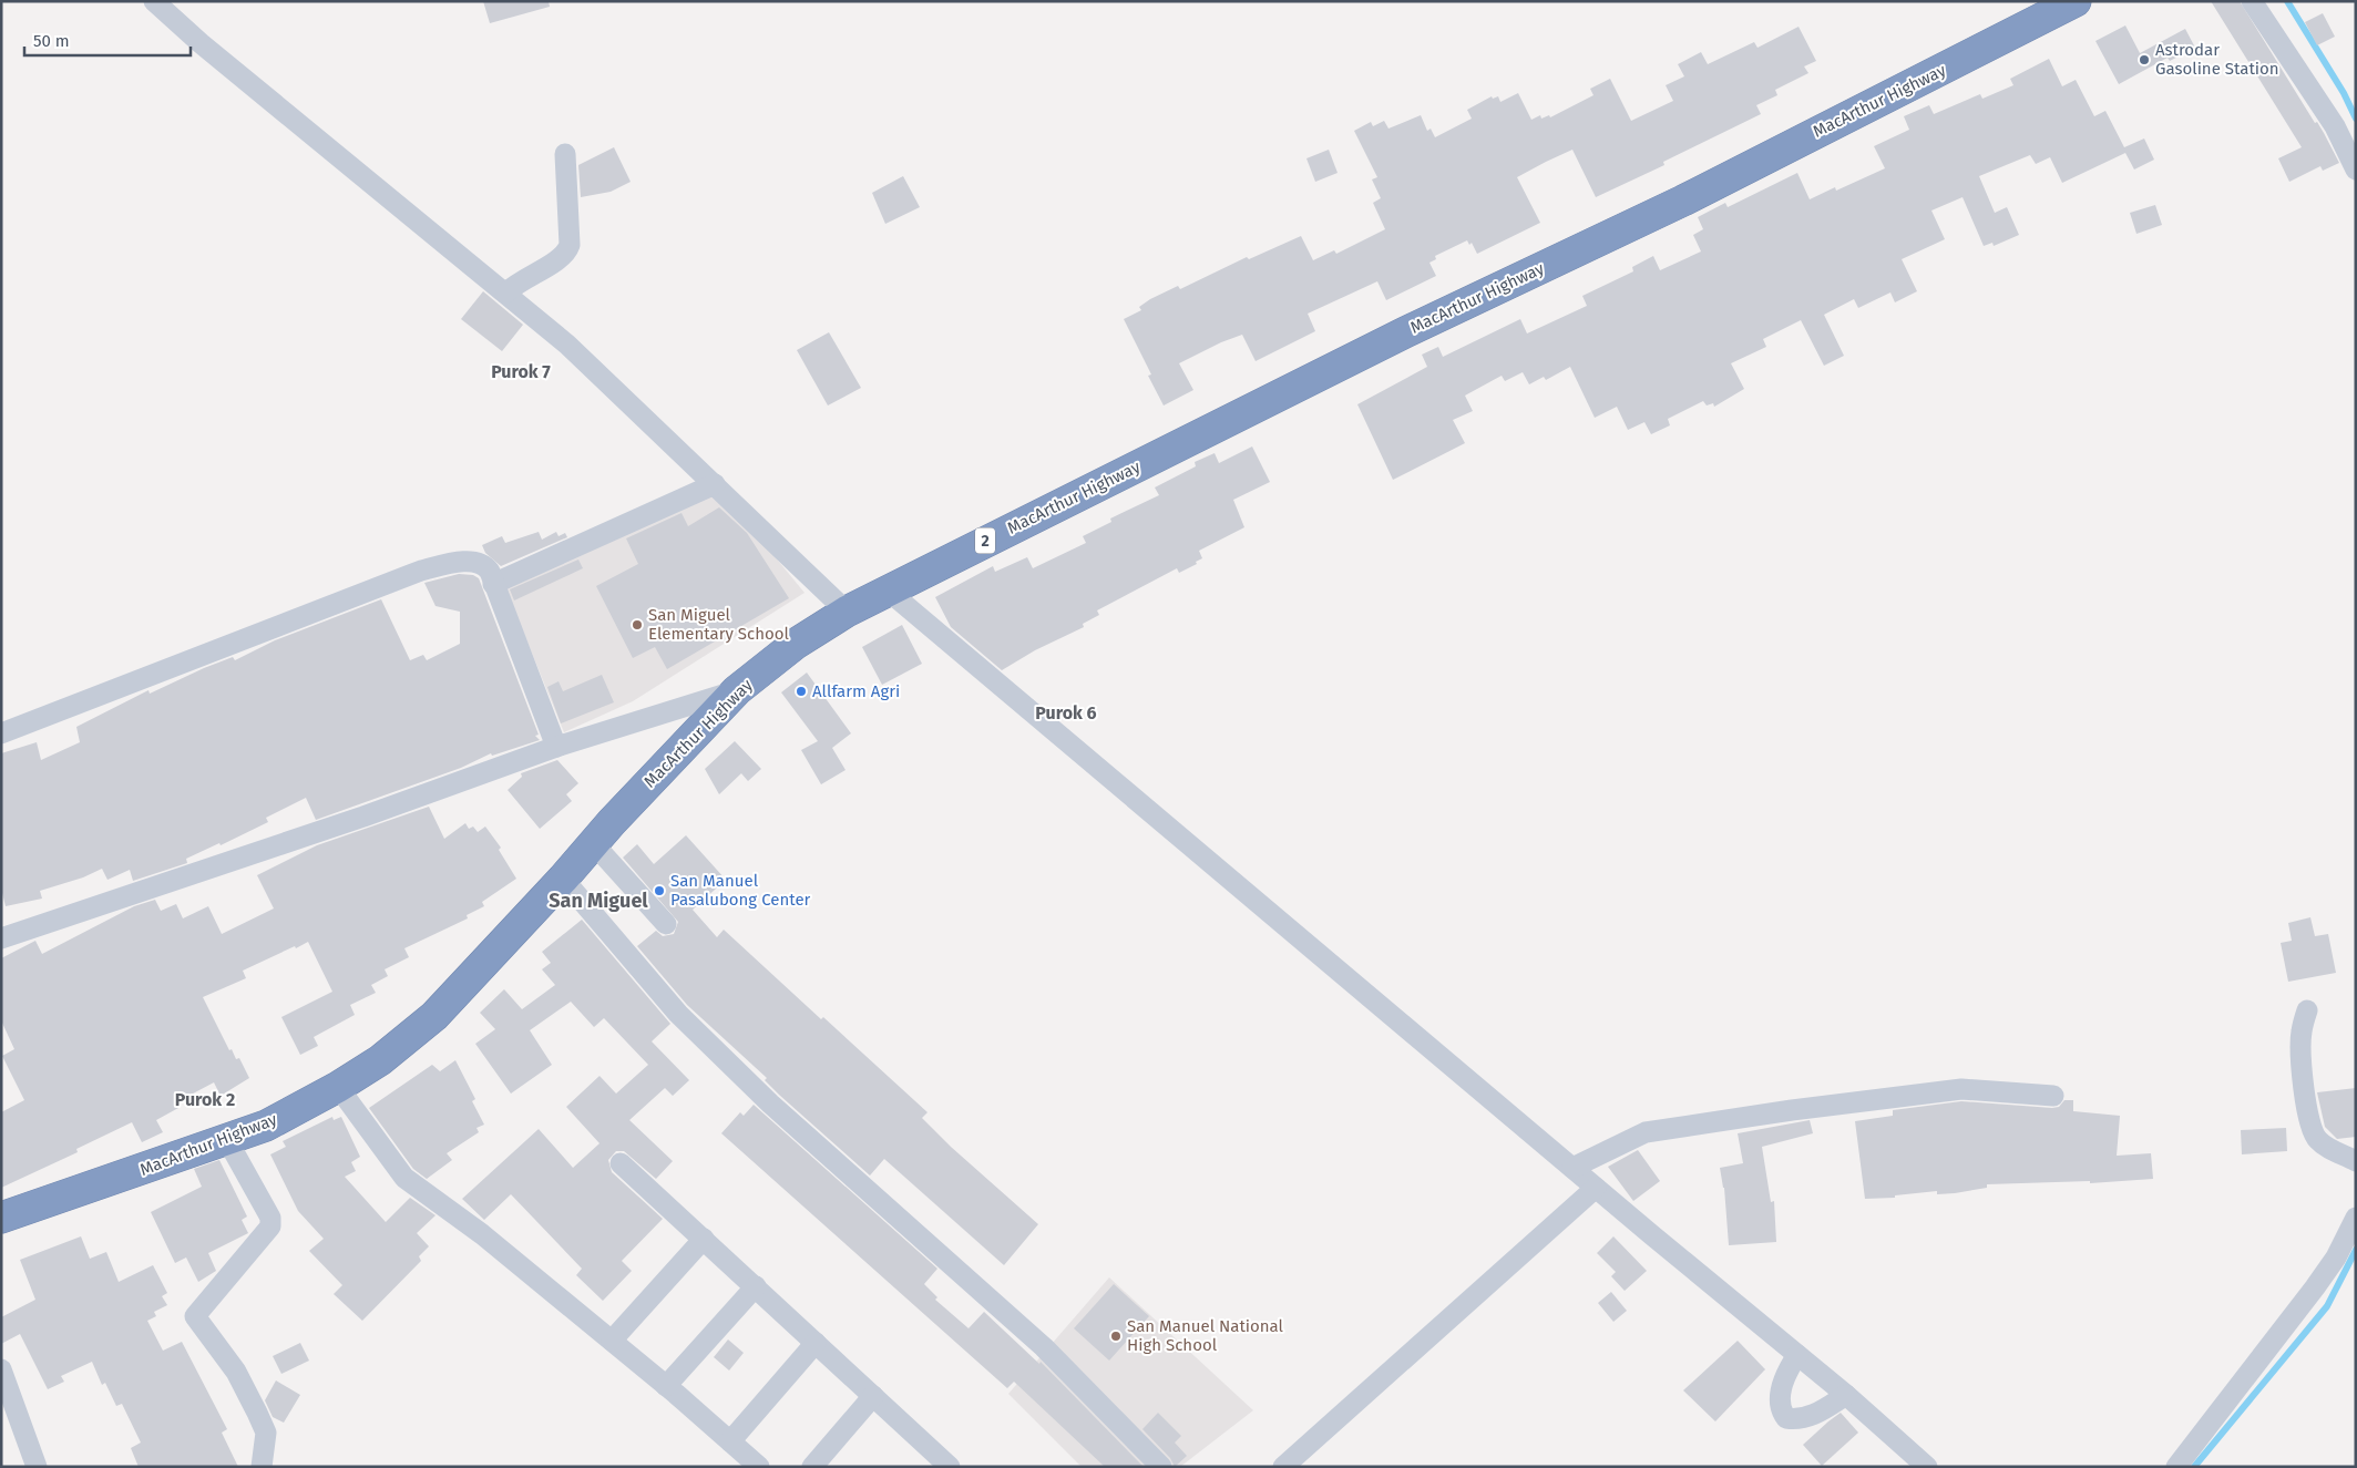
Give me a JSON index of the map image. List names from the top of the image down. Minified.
{"streets":{"highway":["MacArthur Highway","2"]},"districts":["Purok 7","Purok 6","San Miguel","Purok 2"],"places":["Astrodar Gasoline Station","San Miguel Elementary School","Allfarm Agri","San Manuel Pasalubong Center","San Manuel National High School"],"scale_bar":"50 m"}
